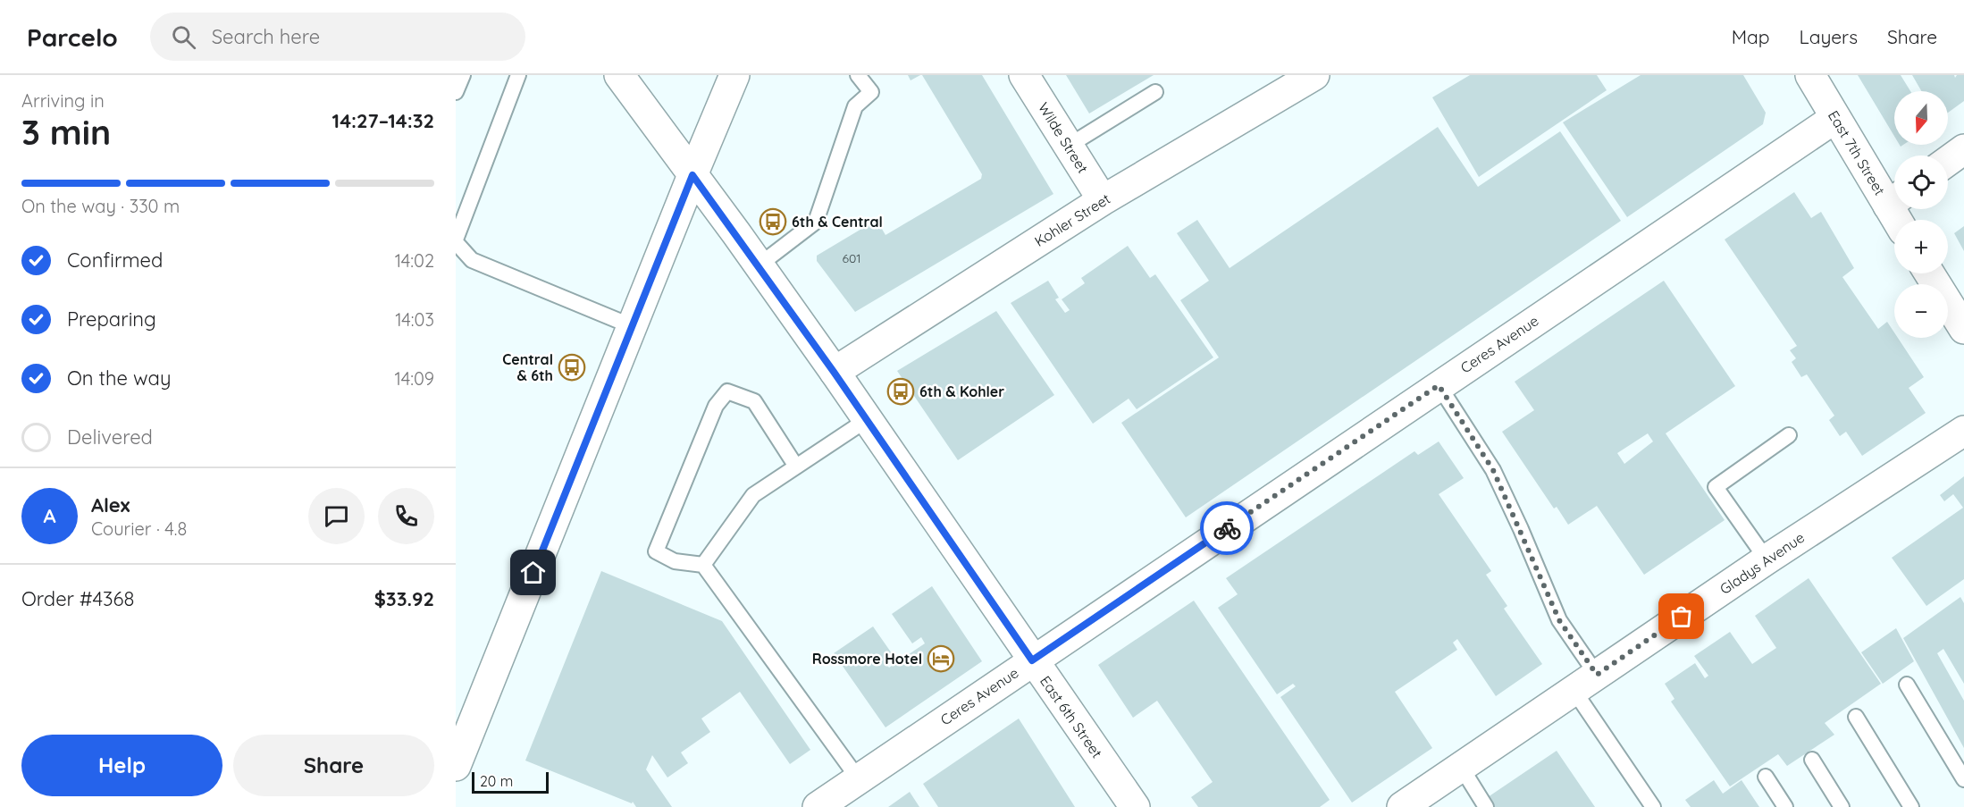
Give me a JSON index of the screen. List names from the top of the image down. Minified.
{"streets":{"street":["Wilde Street","East 7th Street","Kohler Street","Ceres Avenue","Gladys Avenue","East 6th Street"]},"crossings":[["Wilde Street","Kohler Street"],["East 7th Street","Ceres Avenue"],["Kohler Street","East 6th Street"],["Ceres Avenue","East 6th Street"]],"places":{"bus stop":["6th & Central","Central & 6th","6th & Kohler"],"hotel":["Rossmore Hotel"]},"house_numbers":["601"],"scale_bar":"20 m","north":"bottom","page":{"header":"Parcelo","search":"Search here","nav":["Map","Layers","Share"],"heading":["3 min","Arriving in","14:27–14:32"],"panel":["Alex","Courier · 4.8","Order #4368","$33.92"],"map_buttons":["+","−"],"bar":"On the way · 330 m","list":[["Confirmed","14:02"],["Preparing","14:03"],["On the way","14:09"],"Delivered"],"round":"A","buttons":["Help","Share"],"scale":"20 m"}}
